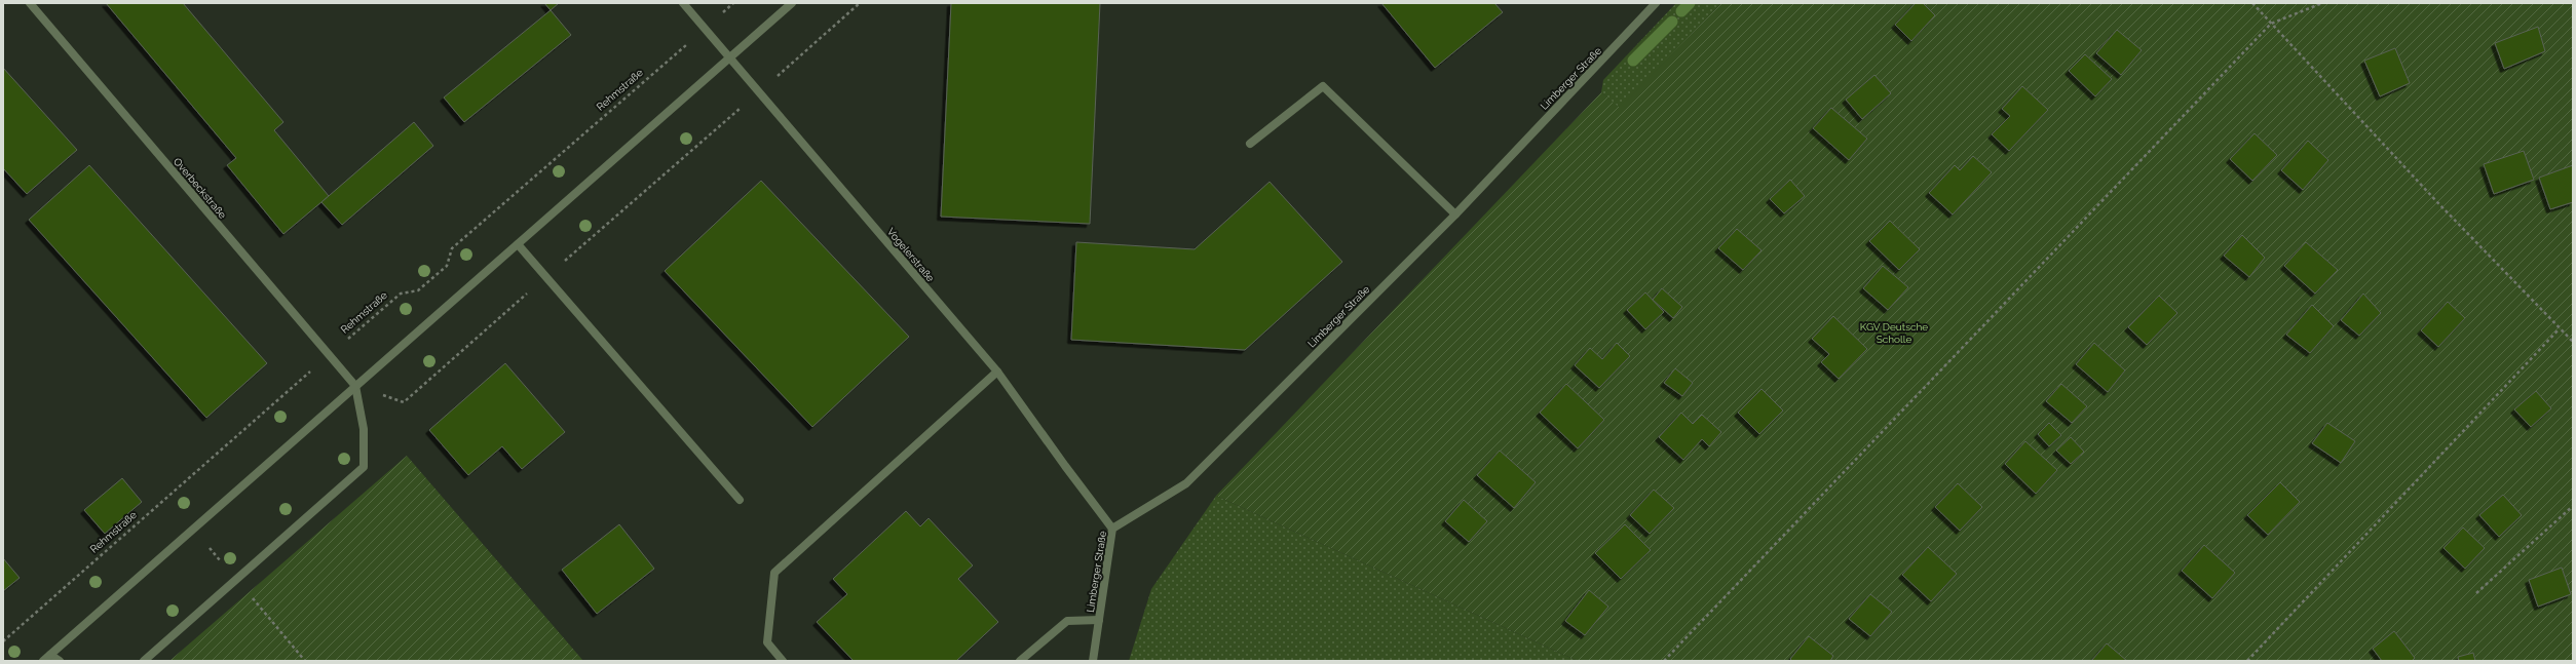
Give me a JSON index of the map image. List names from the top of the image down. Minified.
{"streets":{"street":["Limberger Straße","Overbeckstraße","Vogelerstraße"],"path":["Rehmstraße"]},"crossings":[["Limberger Straße","Vogelerstraße"],["Rehmstraße","Overbeckstraße"],["Rehmstraße","Vogelerstraße"]],"parks":["KGV Deutsche Scholle"]}
